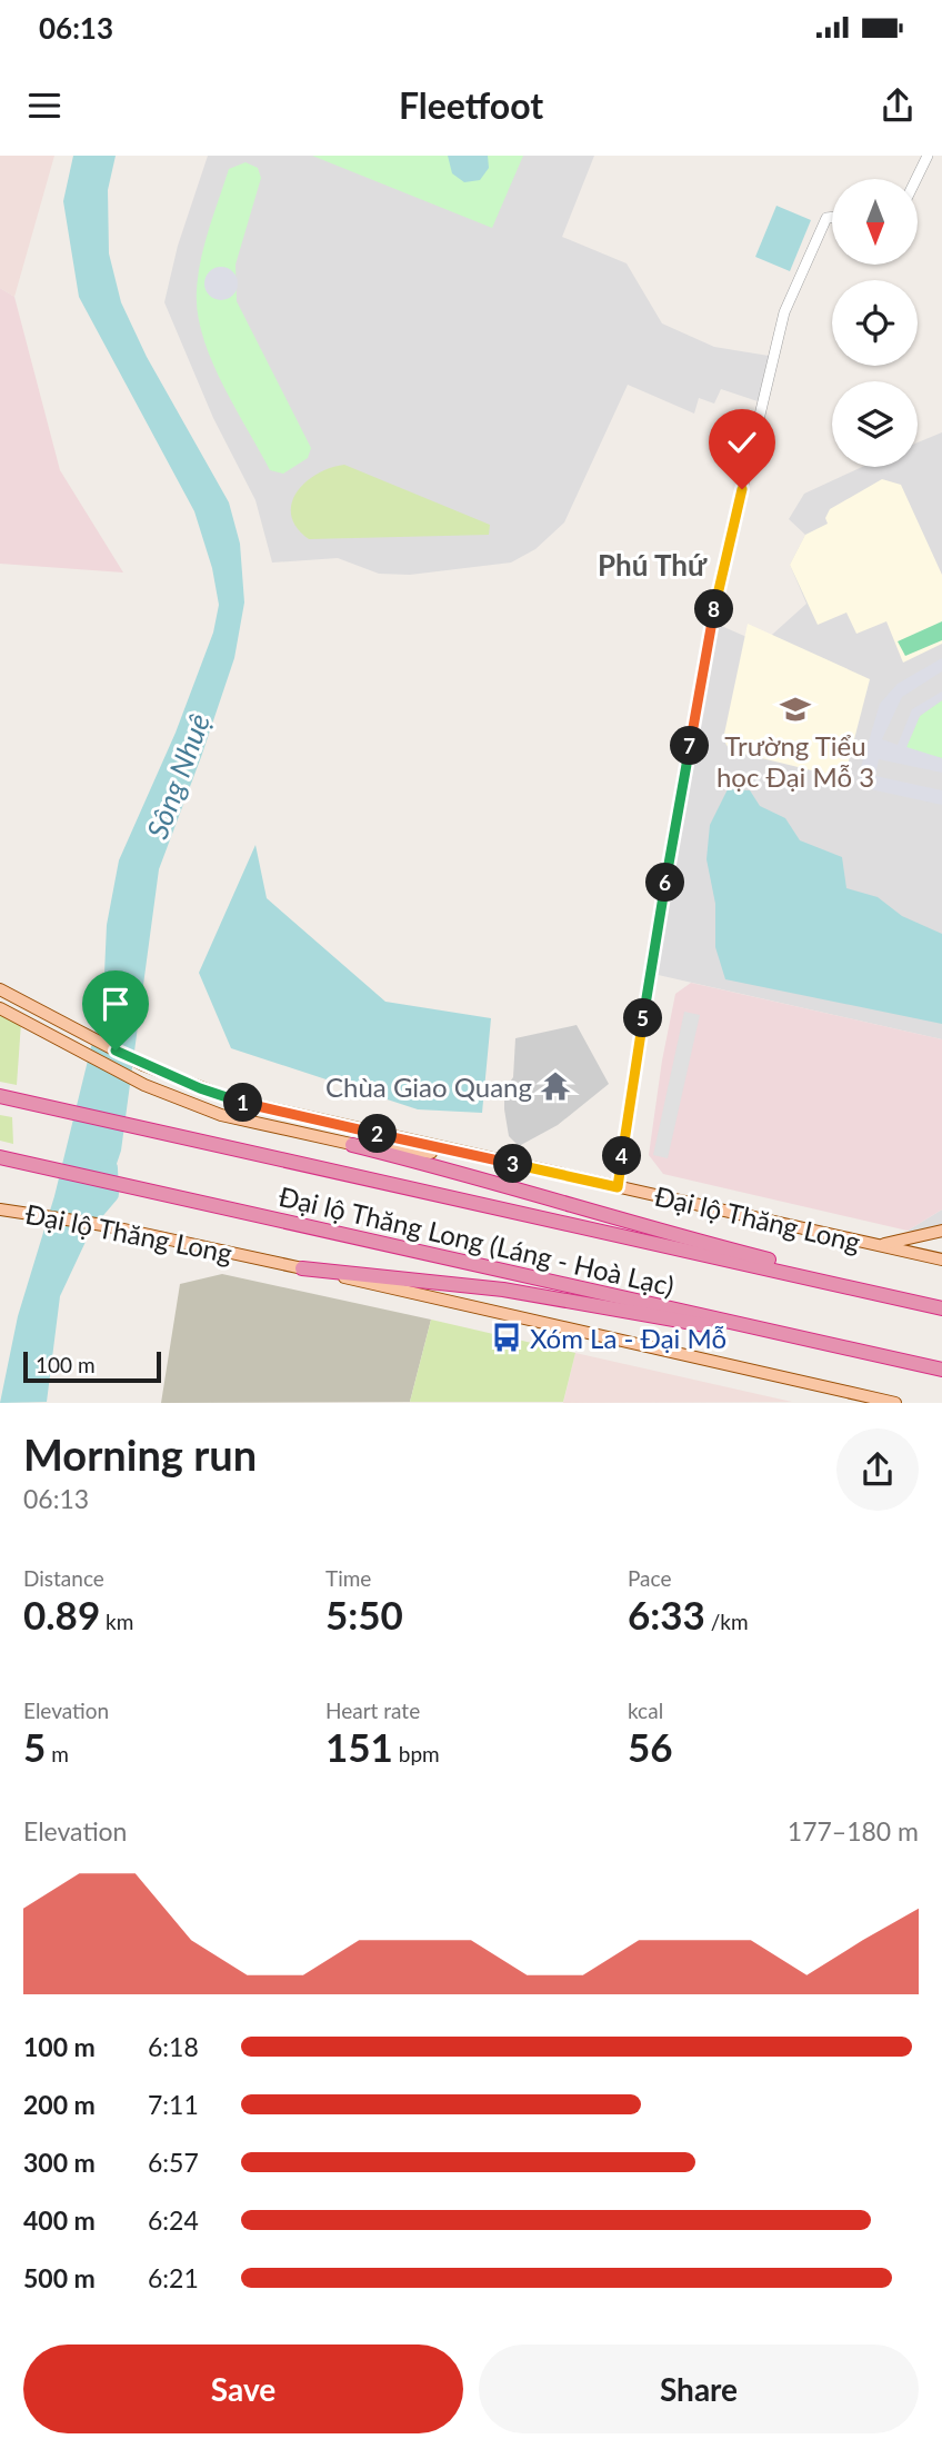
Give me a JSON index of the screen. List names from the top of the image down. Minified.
{"streets":{"highway":["Đại lộ Thăng Long (Láng - Hoà Lạc)"],"main road":["Đại lộ Thăng Long"]},"districts":["Phú Thứ"],"water":["Sông Nhuệ"],"places":{"school or university":["Trường Tiểu học Đại Mỗ 3"],"temple":["Chùa Giao Quang"],"bus stop":["Xóm La - Đại Mỗ"]},"scale_bar":"100 m","north":"bottom","page":{"status":"06:13","header":"Fleetfoot","pins":["8","7","6","5","1","2","4","3"],"scale":"100 m","heading":["Morning run","06:13"],"stats":[["Distance","0.89 km"],["Time","5:50"],["Pace","6:33 /km"],["Elevation","5 m"],["Heart rate","151 bpm"],["kcal","56"]],"chart":["Elevation","177–180 m"],"list":[{"name":"100 m","note":"6:18"},{"name":"200 m","note":"7:11"},{"name":"300 m","note":"6:57"},{"name":"400 m","note":"6:24"},{"name":"500 m","note":"6:21"}],"buttons":["Save","Share"]}}
